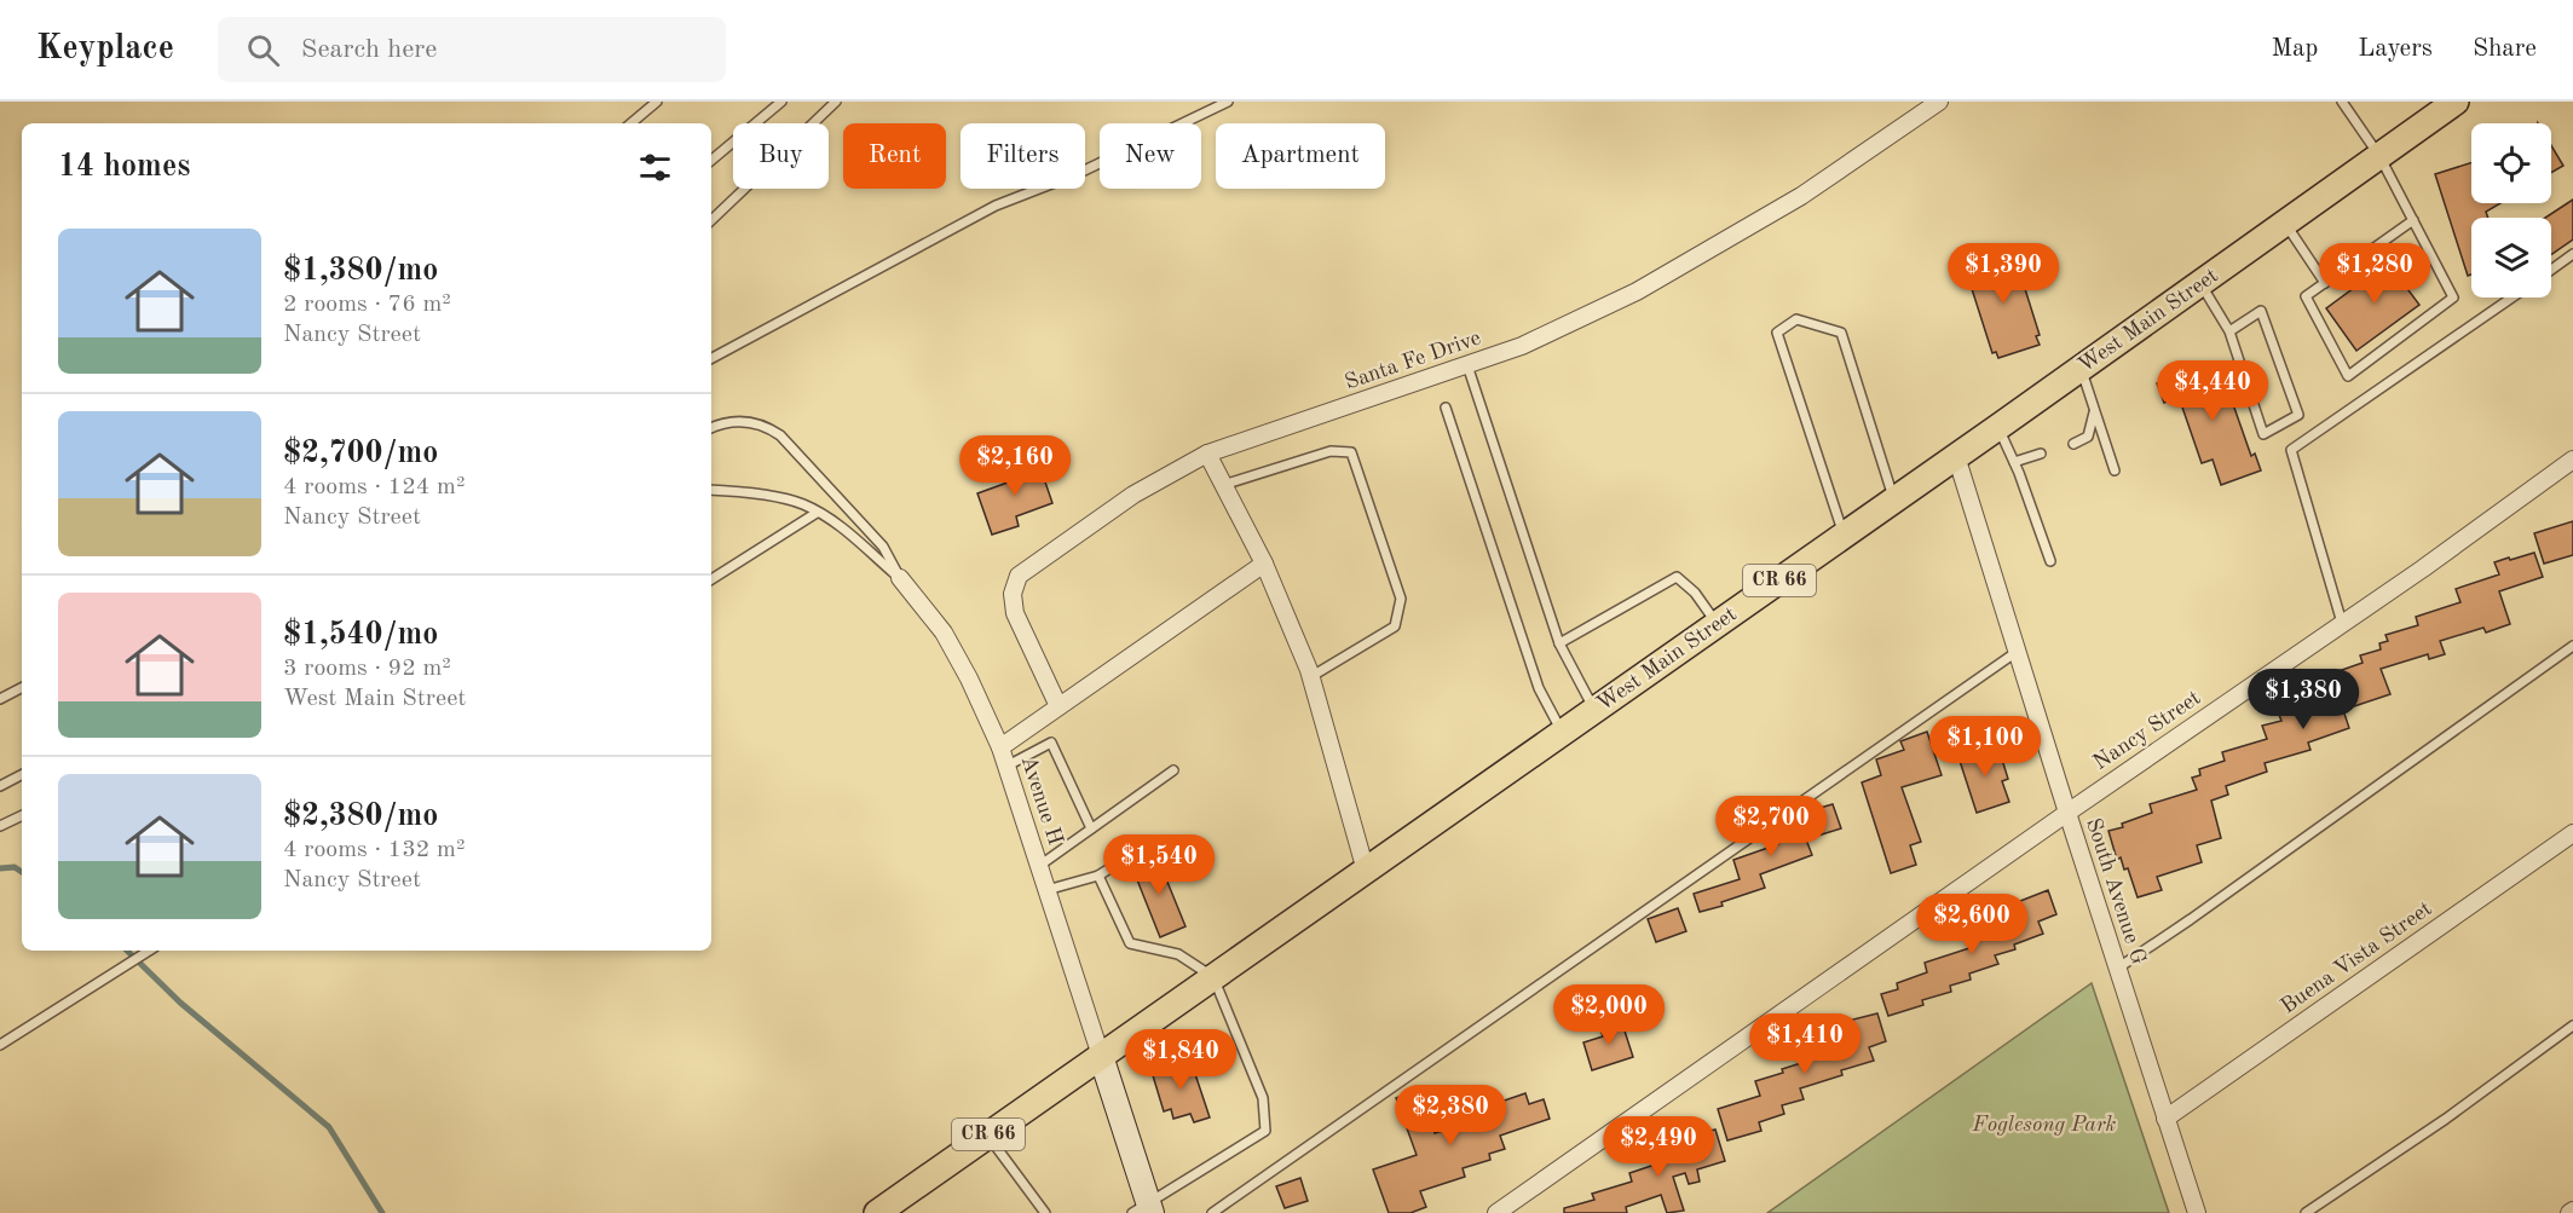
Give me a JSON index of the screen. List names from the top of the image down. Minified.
{"streets":{"main road":["West Main Street","CR 66"],"street":["Santa Fe Drive","Nancy Street","Avenue H","South Avenue G","Buena Vista Street"]},"crossings":[["West Main Street","Avenue H"],["West Main Street","South Avenue G"],["Nancy Street","South Avenue G"],["South Avenue G","Buena Vista Street"]],"parks":["Foglesong Park"],"page":{"header":"Keyplace","search":"Search here","nav":["Map","Layers","Share"],"chip":["Buy","Rent","Filters","New","Apartment"],"heading":"14 homes","list":[{"name":"$1,380/mo","note":"2 rooms · 76 m² · Nancy Street"},{"name":"$2,700/mo","note":"4 rooms · 124 m² · Nancy Street"},{"name":"$1,540/mo","note":"3 rooms · 92 m² · West Main Street"},{"name":"$2,380/mo","note":"4 rooms · 132 m² · Nancy Street"}],"price":["$1,390","$1,280","$4,440","$2,160","$1,380","$1,100","$2,700","$1,540","$2,600","$2,000","$1,410","$1,840","$2,380","$2,490"]}}
